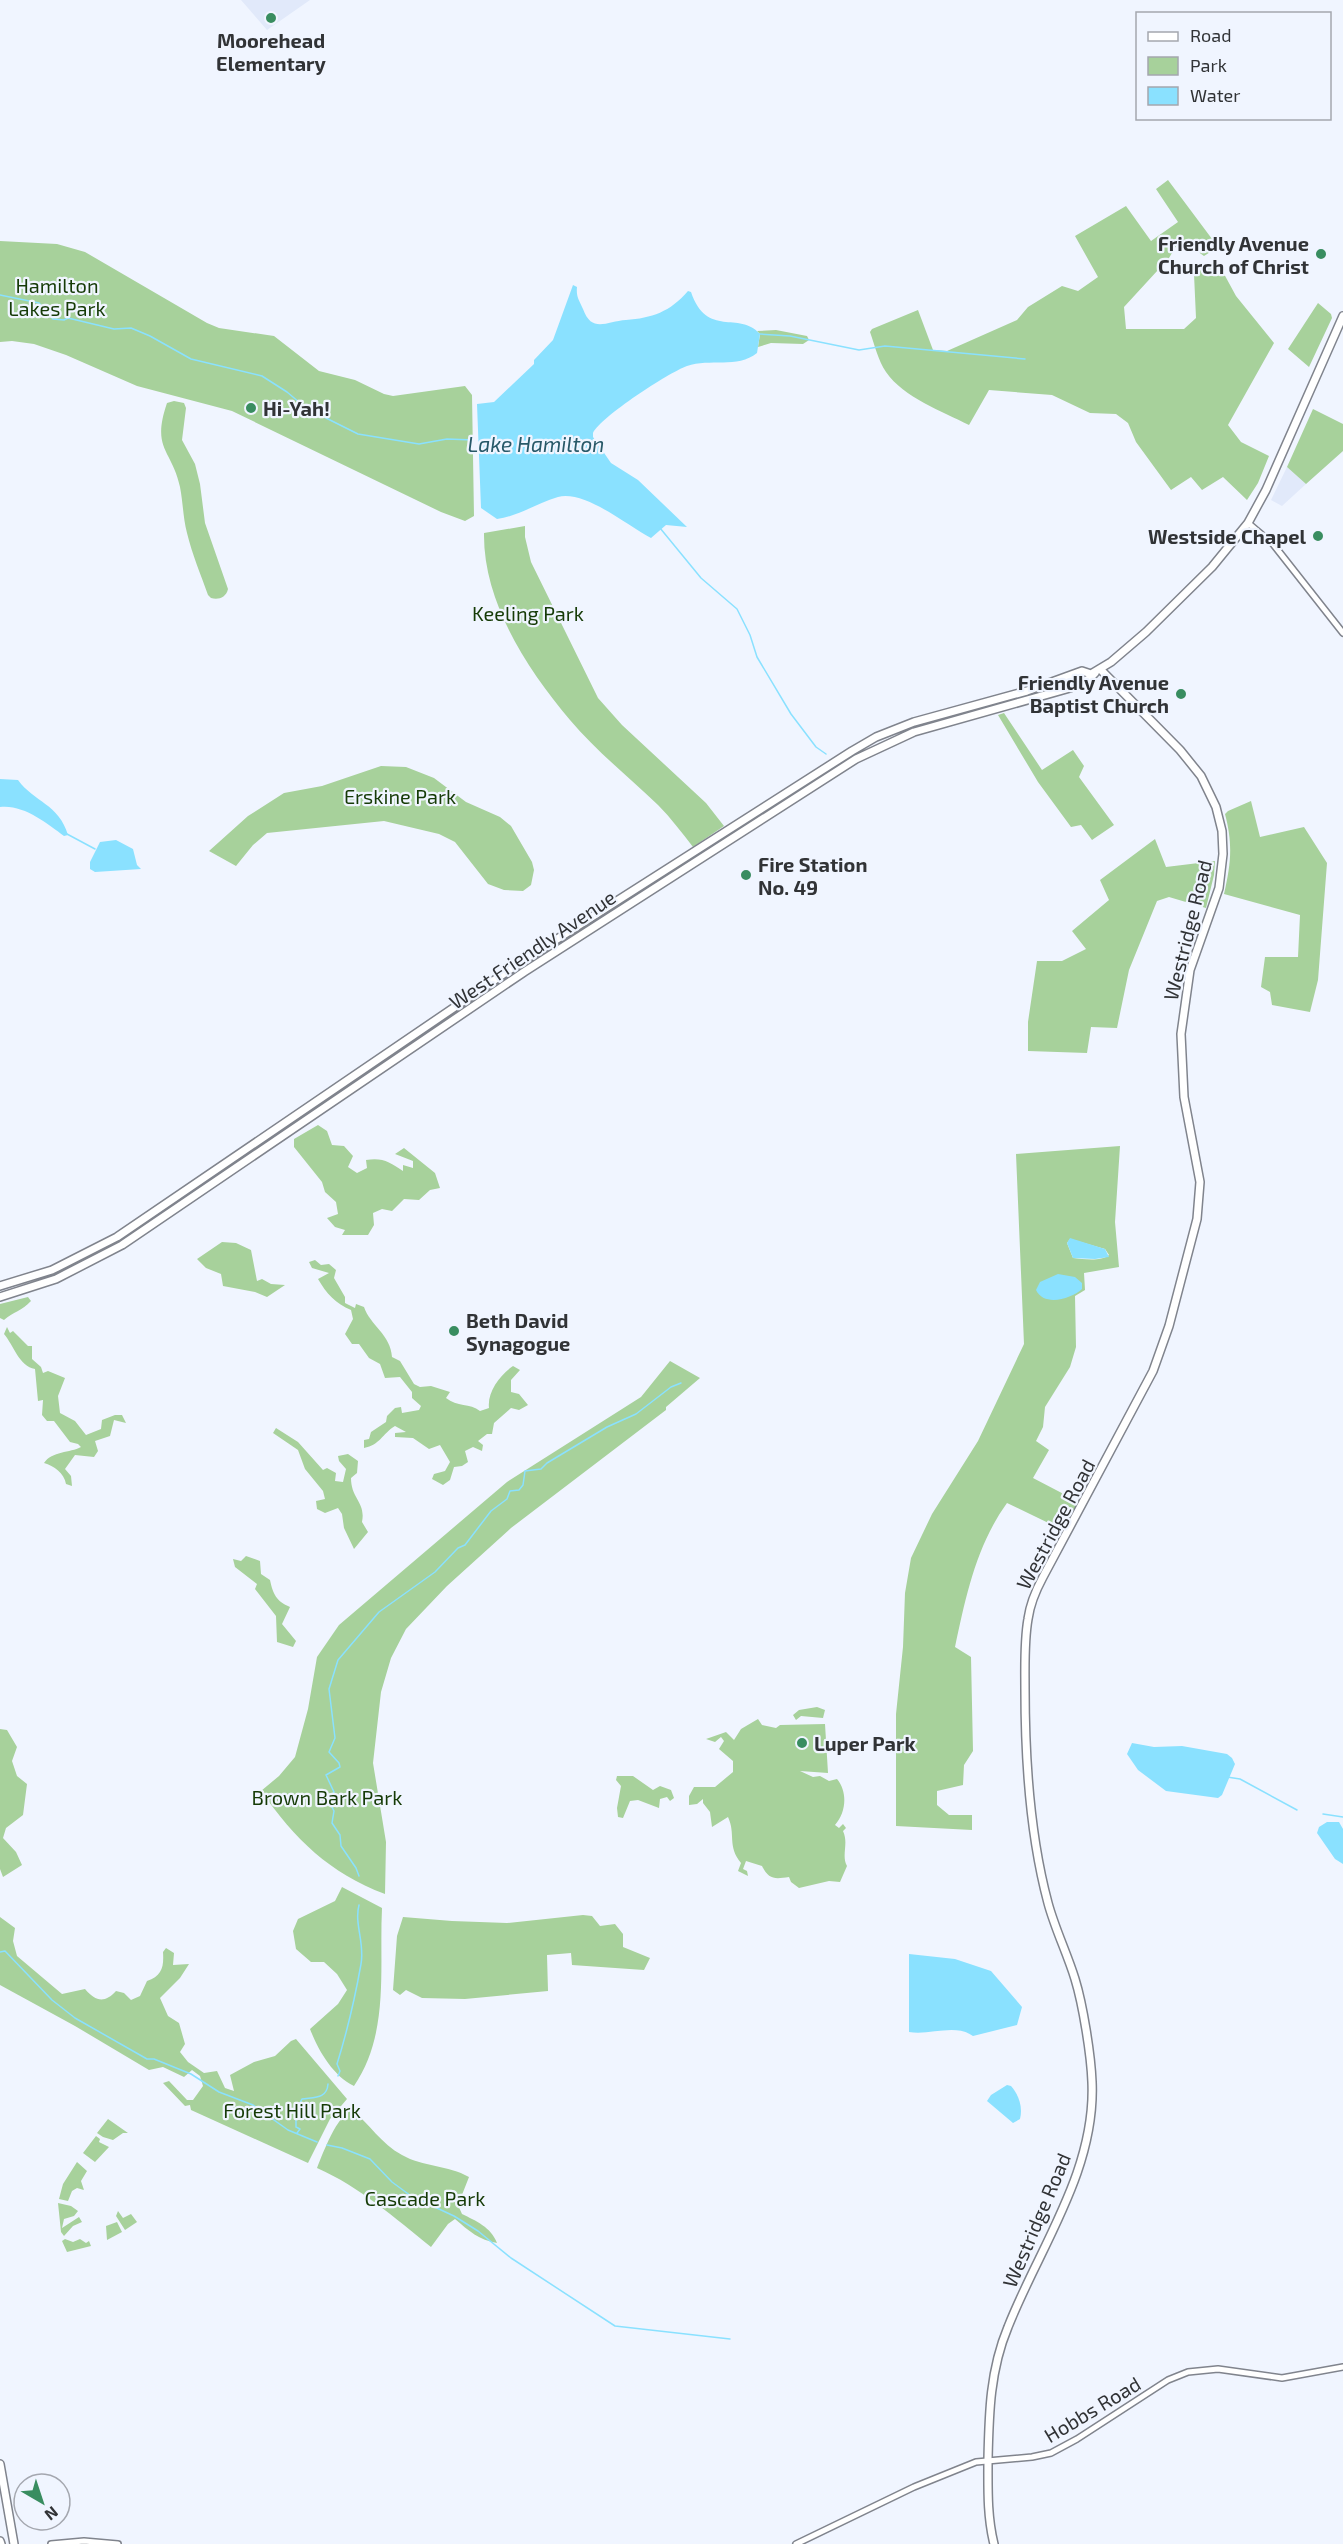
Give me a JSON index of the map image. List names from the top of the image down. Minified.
{"streets":{"main road":["Westridge Road","West Friendly Avenue"],"street":["Hobbs Road"]},"crossings":[["Westridge Road","West Friendly Avenue"],["Westridge Road","Hobbs Road"]],"water":["Lake Hamilton"],"parks":["Hamilton Lakes Park","Keeling Park","Erskine Park","Brown Bark Park","Forest Hill Park","Cascade Park"],"places":["Moorehead Elementary","Friendly Avenue Church of Christ","Hi-Yah!","Westside Chapel","Friendly Avenue Baptist Church","Fire Station No. 49","Beth David Synagogue","Luper Park"],"legend":["Road","Park","Water"],"north":"bottom right"}
